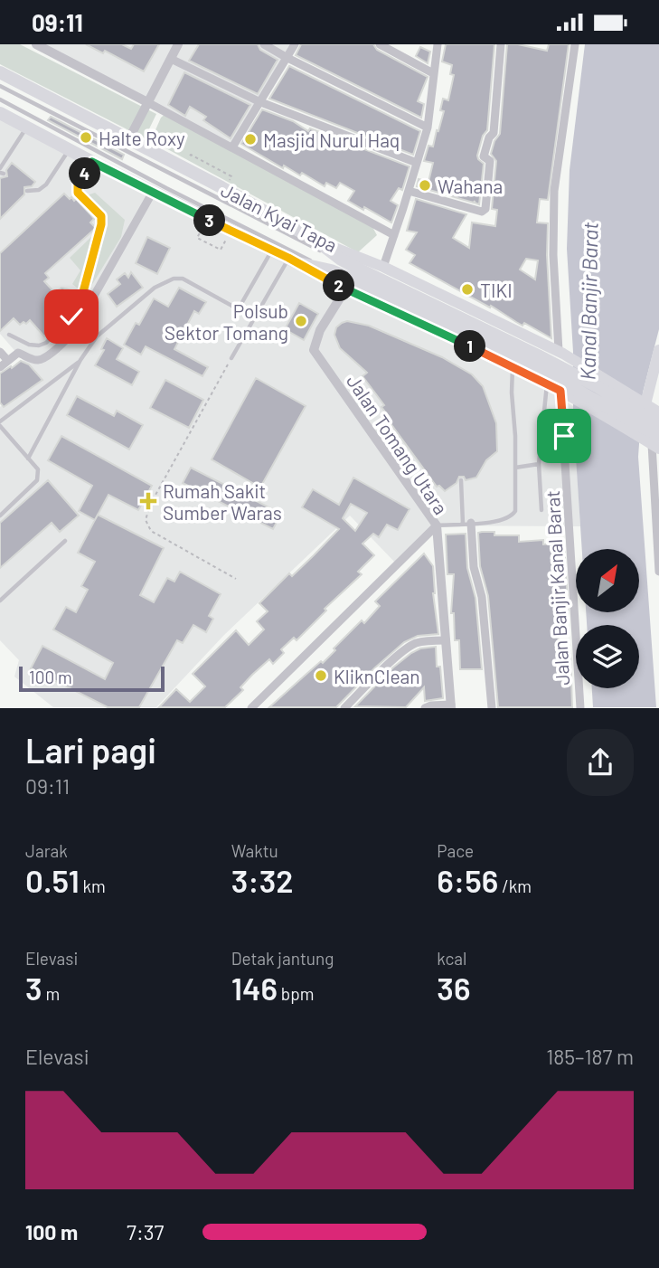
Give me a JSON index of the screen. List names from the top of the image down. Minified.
{"streets":{"main road":["Jalan Kyai Tapa"],"street":["Jalan Tomang Utara","Jalan Banjir Kanal Barat"]},"crossings":[["Jalan Kyai Tapa","Jalan Tomang Utara"],["Jalan Kyai Tapa","Jalan Banjir Kanal Barat"]],"water":["Kanal Banjir Barat"],"places":{"other":["Halte Roxy","Masjid Nurul Haq","Wahana","TIKI","Polsub Sektor Tomang","KliknClean"],"health":["Rumah Sakit Sumber Waras"]},"scale_bar":"100 m","north":"top right","page":{"status":"09:11","pins":["4","3","2","1"],"scale":"100 m","heading":["Lari pagi","09:11"],"stats":[["Jarak","0.51 km"],["Waktu","3:32"],["Pace","6:56 /km"],["Elevasi","3 m"],["Detak jantung","146 bpm"],["kcal","36"]],"chart":["Elevasi","185–187 m"],"list":[{"name":"100 m","note":"7:37"}]}}
